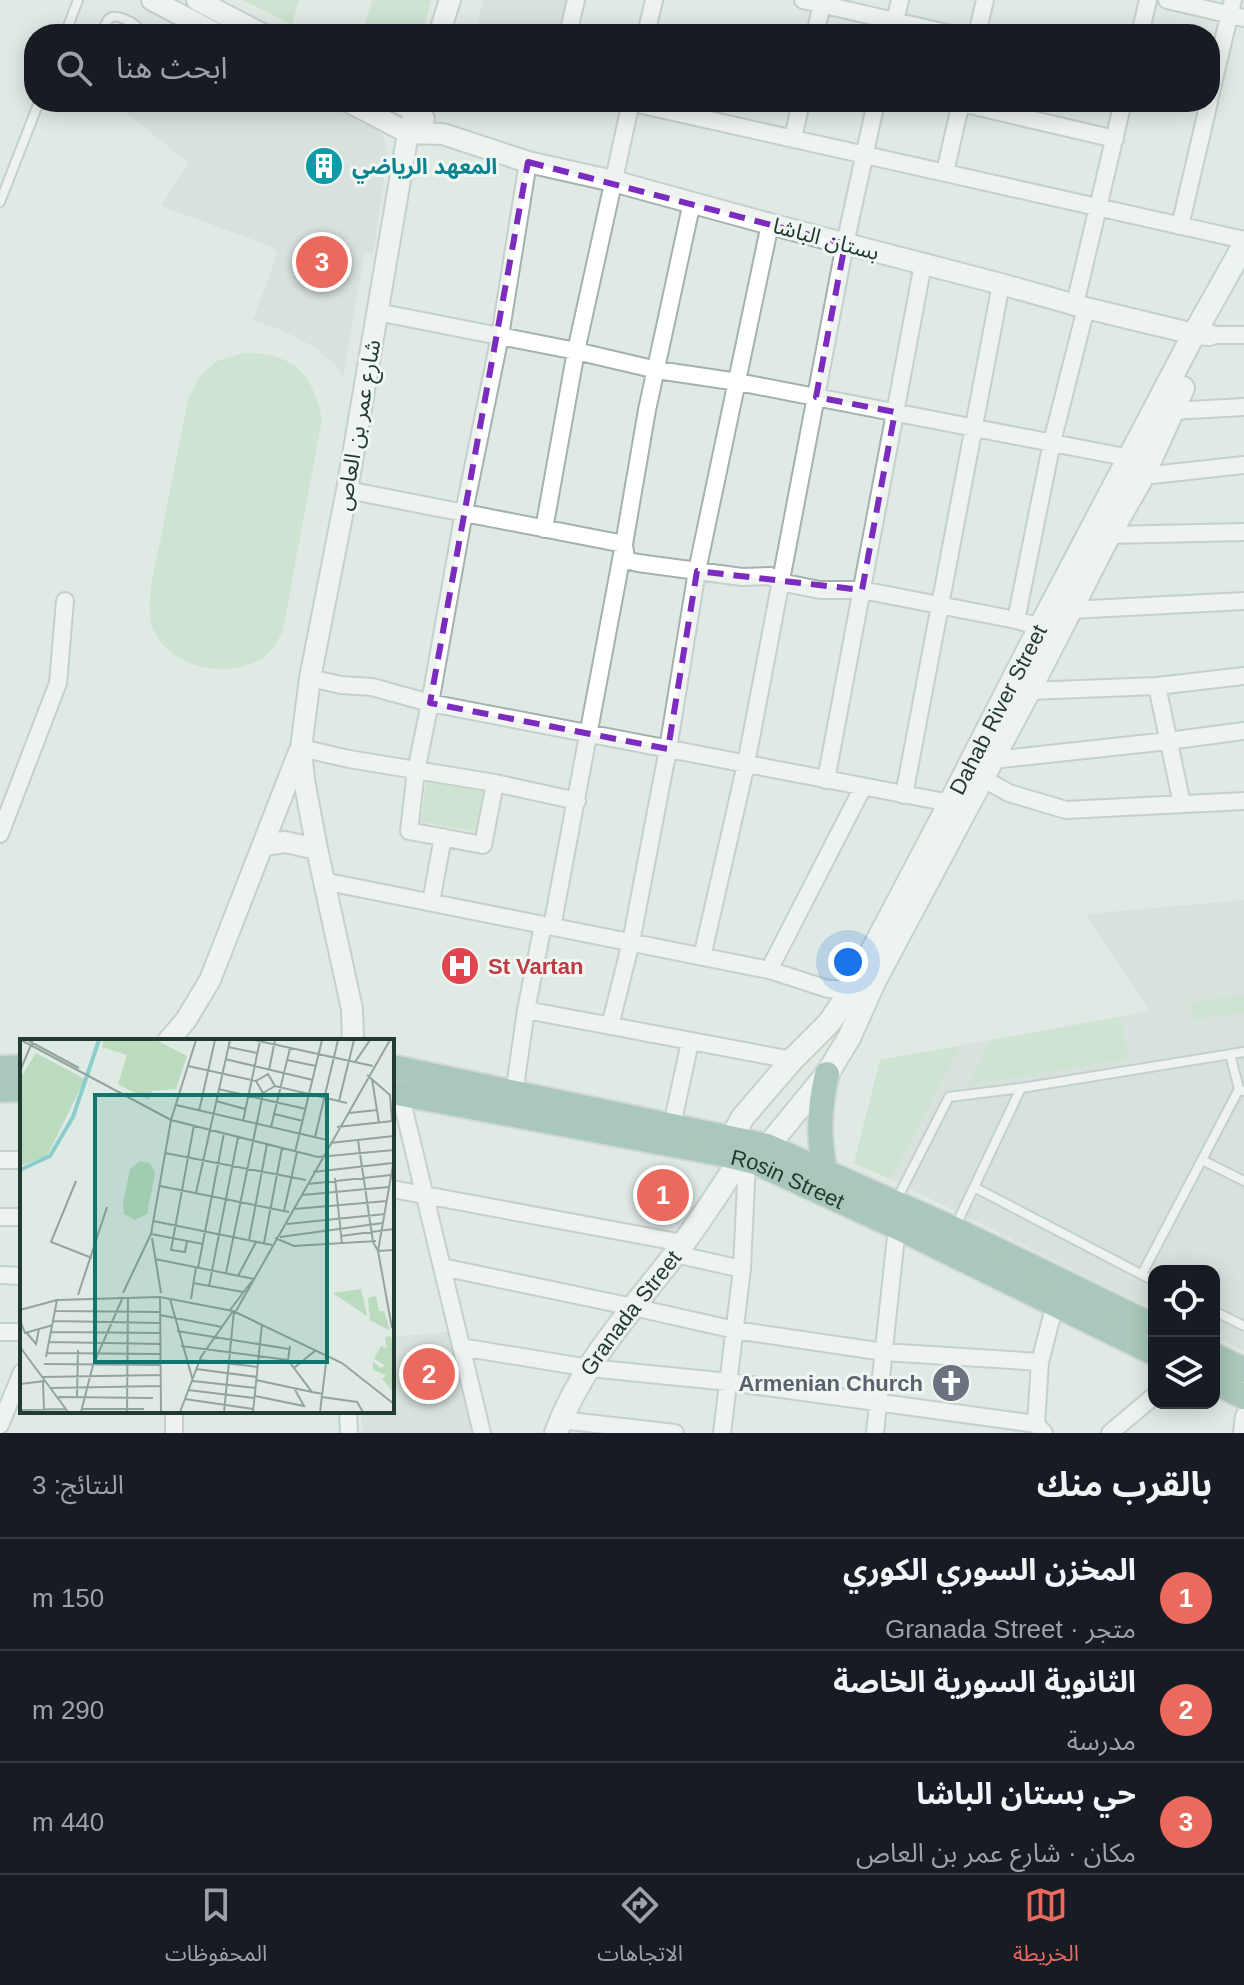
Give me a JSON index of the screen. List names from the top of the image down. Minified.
{"streets":{"main road":["Dahab River Street","Rosin Street","Granada Street"],"street":["بستان الباشا","شارع عمر بن العاص"]},"crossings":[["بستان الباشا","شارع عمر بن العاص"],["بستان الباشا","Dahab River Street"],["Dahab River Street","Rosin Street"],["Dahab River Street","Granada Street"],["Rosin Street","Granada Street"]],"places":{"building":["المعهد الرياضي"],"hospital":["St Vartan"],"church":["Armenian Church"]},"page":{"search":"ابحث هنا","pins":["3","1","2"],"heading":["بالقرب منك","النتائج: 3"],"list":[{"mark":"1","name":"المخزن السوري الكوري","note":"متجر · Granada Street","value":"150 m"},{"mark":"2","name":"الثانوية السورية الخاصة","note":"مدرسة","value":"290 m"},{"mark":"3","name":"حي بستان الباشا","note":"مكان · شارع عمر بن العاص","value":"440 m"}],"nav":["الخريطة","الاتجاهات","المحفوظات"]}}
